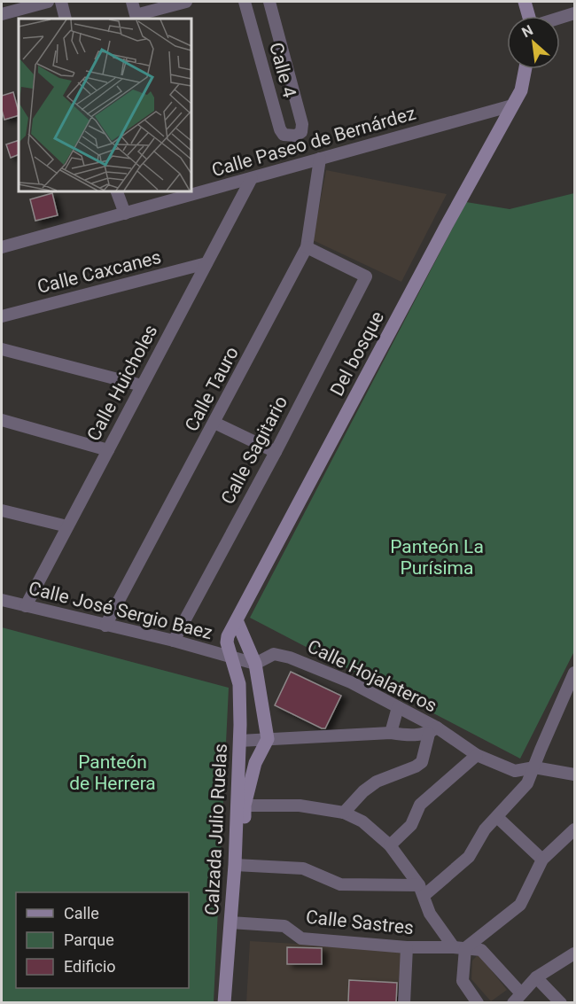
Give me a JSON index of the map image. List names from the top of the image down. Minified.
{"streets":{"main road":["Del bosque","Calzada Julio Ruelas"],"street":["Calle 4","Calle Paseo de Bernárdez","Calle Caxcanes","Calle Huicholes","Calle Tauro","Calle Sagitario","Calle José Sergio Baez","Calle Hojalateros","Calle Sastres"]},"crossings":[["Calle Paseo de Bernárdez","Del bosque"],["Calle Paseo de Bernárdez","Calle Huicholes"],["Calle Paseo de Bernárdez","Calle Tauro"],["Calle Caxcanes","Calle Huicholes"],["Del bosque","Calle José Sergio Baez"],["Del bosque","Calzada Julio Ruelas"],["Calle Huicholes","Calle José Sergio Baez"],["Calle Tauro","Calle Sagitario"],["Calle Tauro","Calle José Sergio Baez"],["Calle Sagitario","Calle José Sergio Baez"],["Calle José Sergio Baez","Calzada Julio Ruelas"],["Calle Hojalateros","Calzada Julio Ruelas"],["Calzada Julio Ruelas","Calle Sastres"]],"parks":["Panteón La Purísima","Panteón de Herrera"],"legend":["Calle","Parque","Edificio"],"north":"top left"}
